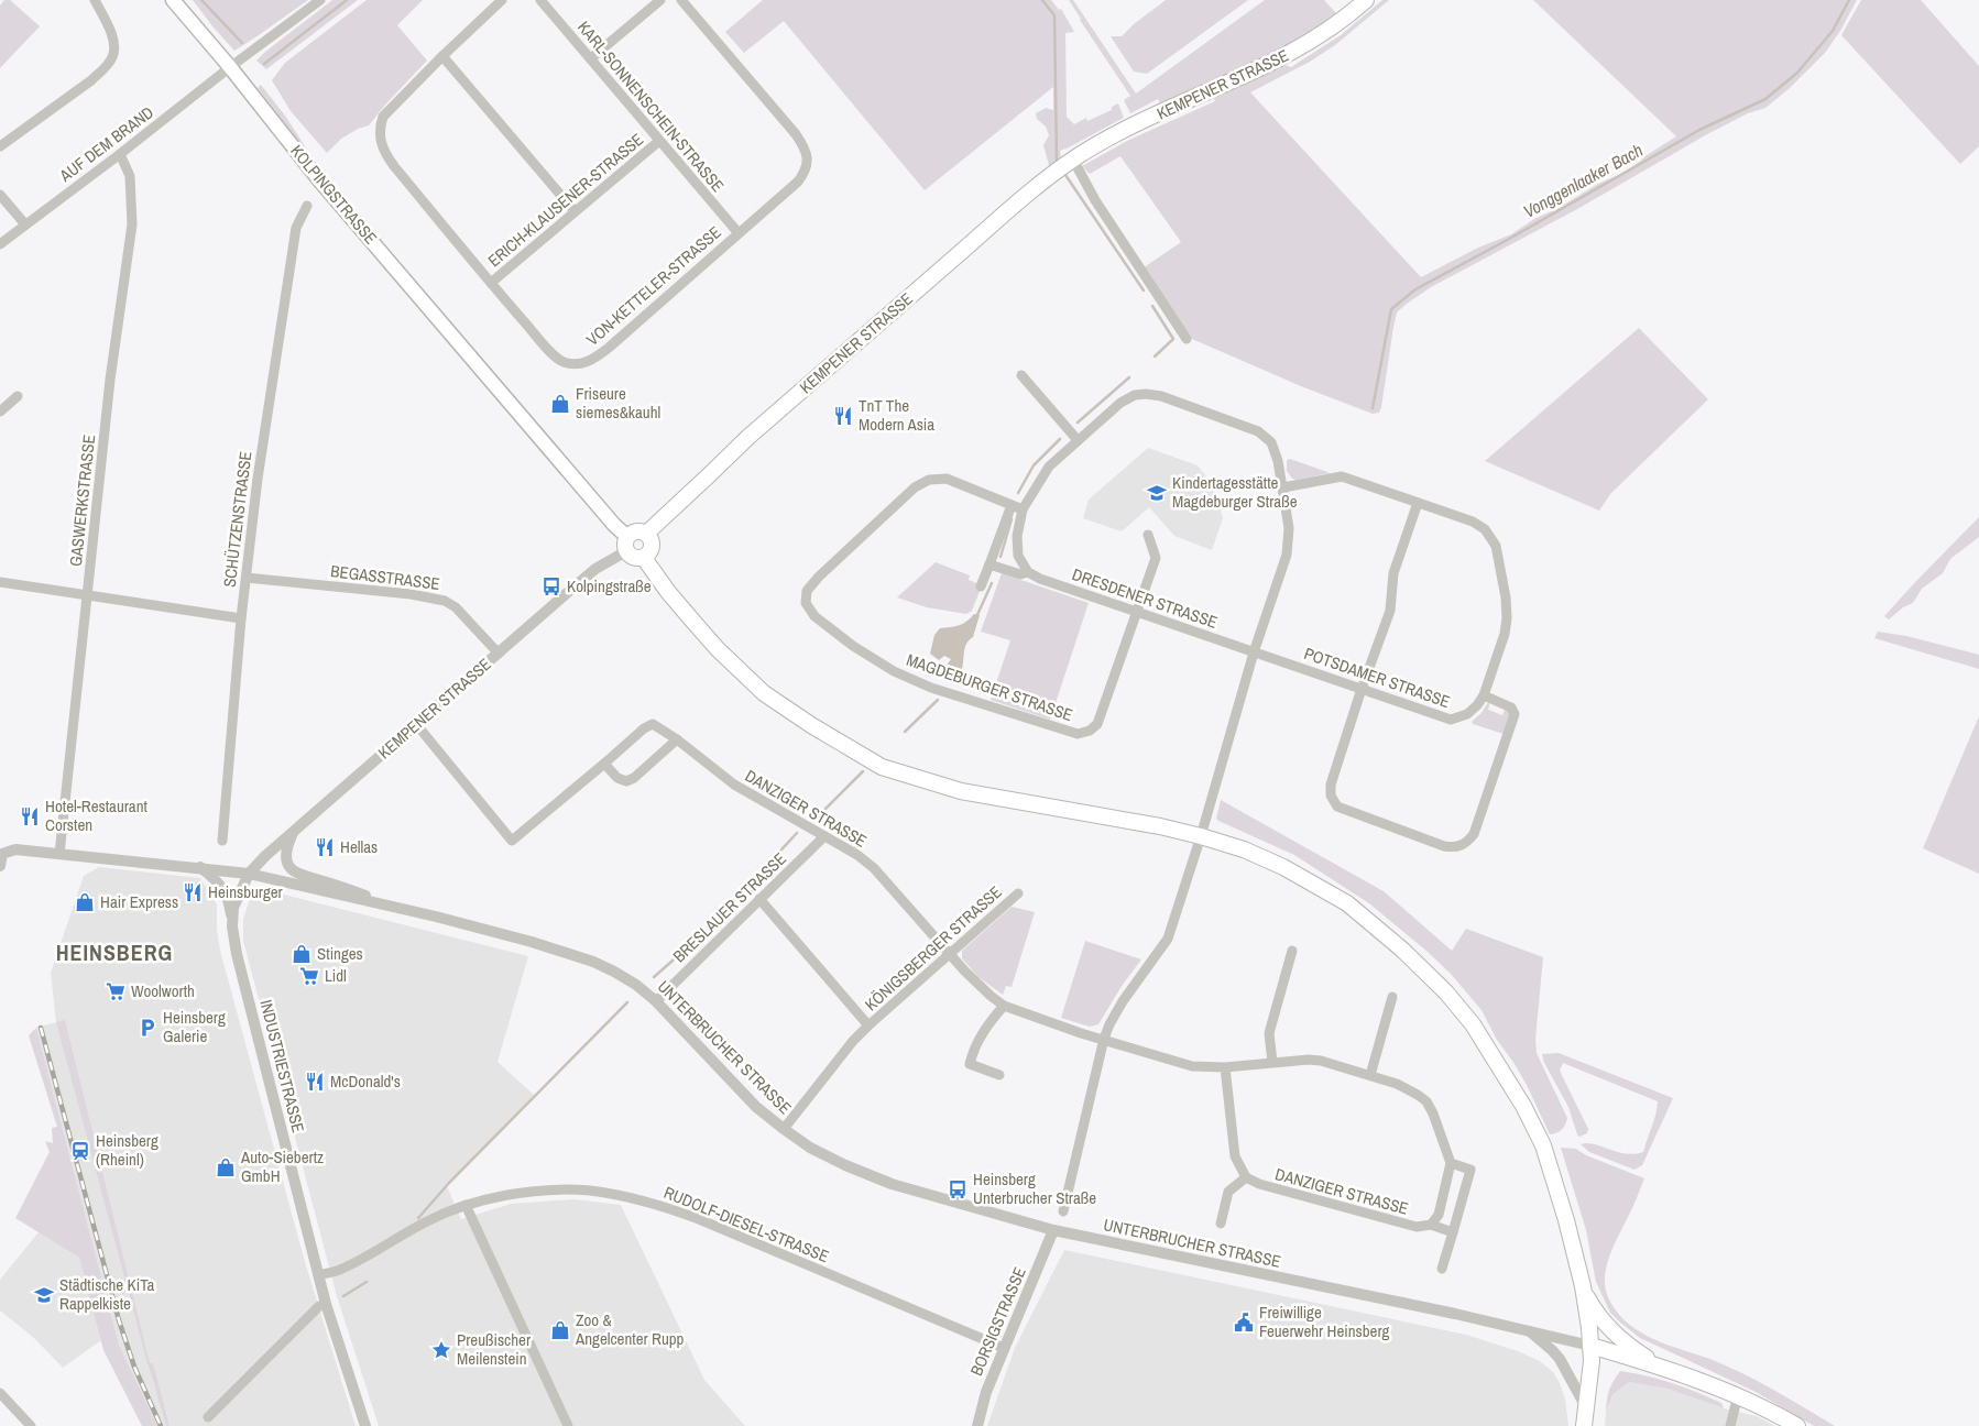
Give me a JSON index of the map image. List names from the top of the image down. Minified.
{"streets":{"main road":["KEMPENER STRASSE","KOLPINGSTRASSE"],"street":["KARL-SONNENSCHEIN-STRASSE","AUF DEM BRAND","ERICH-KLAUSENER-STRASSE","VON-KETTELER-STRASSE","GASWERKSTRASSE","SCHÜTZENSTRASSE","BEGASSTRASSE","DRESDENER STRASSE","POTSDAMER STRASSE","MAGDEBURGER STRASSE","DANZIGER STRASSE","BRESLAUER STRASSE","KÖNIGSBERGER STRASSE","UNTERBRUCHER STRASSE","INDUSTRIESTRASSE","RUDOLF-DIESEL-STRASSE","BORSIGSTRASSE"]},"crossings":[["KEMPENER STRASSE","KOLPINGSTRASSE"],["KEMPENER STRASSE","BEGASSTRASSE"],["KEMPENER STRASSE","DANZIGER STRASSE"],["KEMPENER STRASSE","UNTERBRUCHER STRASSE"],["KEMPENER STRASSE","INDUSTRIESTRASSE"],["KARL-SONNENSCHEIN-STRASSE","ERICH-KLAUSENER-STRASSE"],["KARL-SONNENSCHEIN-STRASSE","VON-KETTELER-STRASSE"],["AUF DEM BRAND","KOLPINGSTRASSE"],["AUF DEM BRAND","GASWERKSTRASSE"],["ERICH-KLAUSENER-STRASSE","VON-KETTELER-STRASSE"],["GASWERKSTRASSE","UNTERBRUCHER STRASSE"],["SCHÜTZENSTRASSE","BEGASSTRASSE"],["DRESDENER STRASSE","POTSDAMER STRASSE"],["DRESDENER STRASSE","MAGDEBURGER STRASSE"],["DANZIGER STRASSE","BRESLAUER STRASSE"],["DANZIGER STRASSE","KÖNIGSBERGER STRASSE"],["BRESLAUER STRASSE","KÖNIGSBERGER STRASSE"],["BRESLAUER STRASSE","UNTERBRUCHER STRASSE"],["KÖNIGSBERGER STRASSE","UNTERBRUCHER STRASSE"],["UNTERBRUCHER STRASSE","INDUSTRIESTRASSE"],["UNTERBRUCHER STRASSE","BORSIGSTRASSE"],["INDUSTRIESTRASSE","RUDOLF-DIESEL-STRASSE"],["RUDOLF-DIESEL-STRASSE","BORSIGSTRASSE"]],"districts":["HEINSBERG"],"water":["Vonggenlaaker Bach"],"places":{"shop":["Friseure siemes&kauhl","Hair Express","Stinges","Auto-Siebertz GmbH","Zoo & Angelcenter Rupp"],"restaurant":["TnT The Modern Asia","Hotel-Restaurant Corsten","Hellas","Heinsburger","McDonald's"],"school or university":["Kindertagesstätte Magdeburger Straße","Städtische KiTa Rappelkiste"],"bus stop":["Kolpingstraße","Heinsberg Unterbrucher Straße"],"supermarket":["Lidl","Woolworth"],"parking":["Heinsberg Galerie"],"station":["Heinsberg (Rheinl)"],"public building":["Freiwillige Feuerwehr Heinsberg"],"place":["Preußischer Meilenstein"]}}
